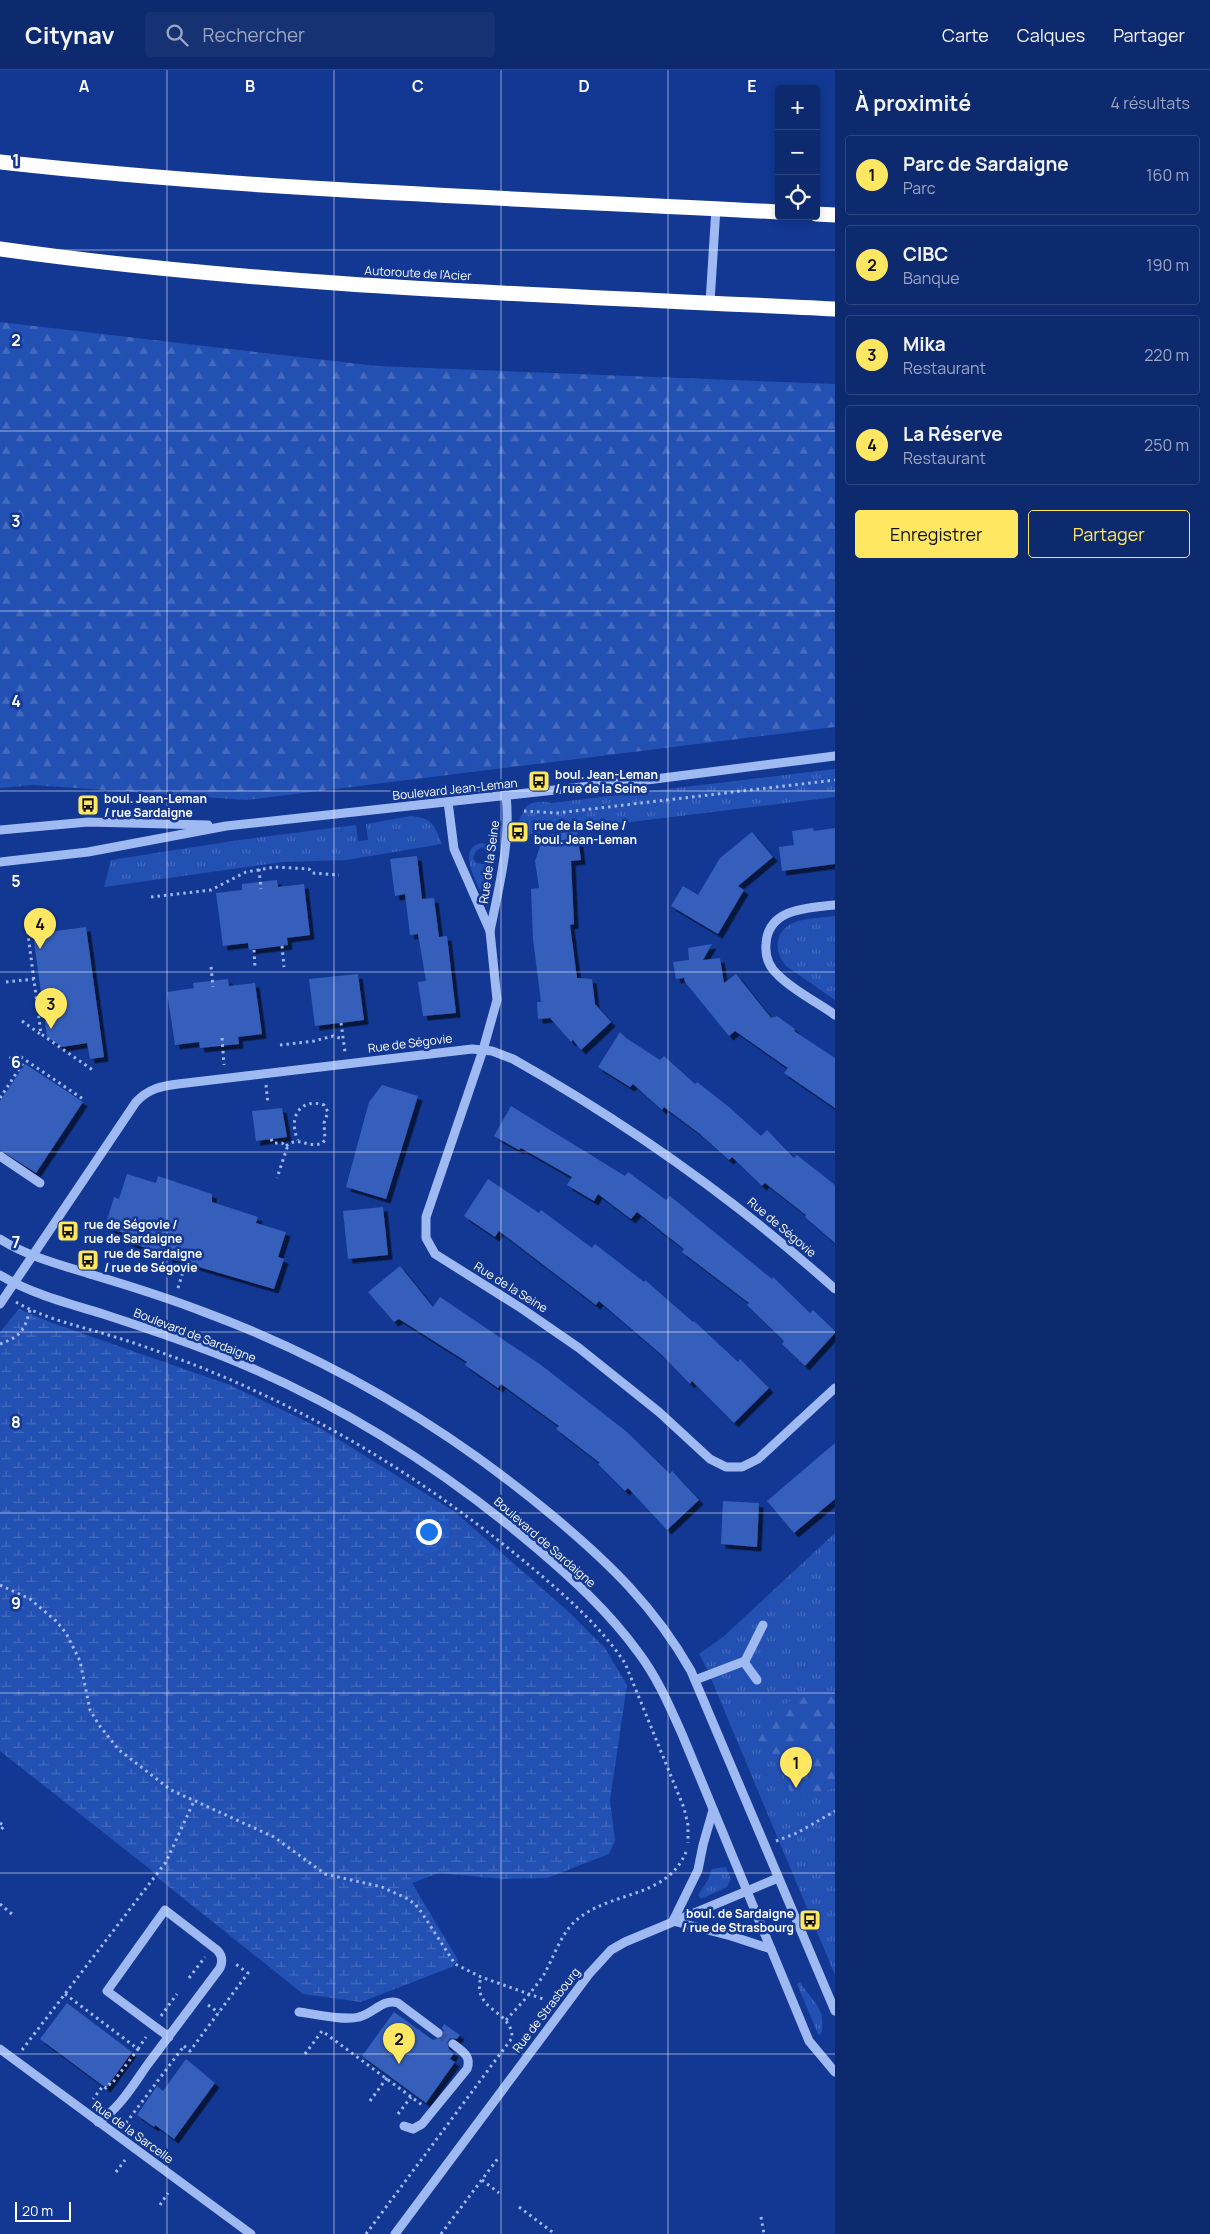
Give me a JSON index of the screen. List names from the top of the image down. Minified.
{"streets":{"highway":["Autoroute de l'Acier"],"street":["Boulevard Jean-Leman","Rue de la Seine","Rue de Ségovie","Boulevard de Sardaigne","Rue de Strasbourg","Rue de la Sarcelle"]},"crossings":[["Boulevard Jean-Leman","Rue de la Seine"],["Rue de la Seine","Rue de Ségovie"],["Rue de Ségovie","Boulevard de Sardaigne"],["Boulevard de Sardaigne","Rue de Strasbourg"]],"places":{"bus stop":["boul. Jean-Leman / rue de la Seine","boul. Jean-Leman / rue Sardaigne","rue de la Seine / boul. Jean-Leman","rue de Ségovie / rue de Sardaigne","rue de Sardaigne / rue de Ségovie","boul. de Sardaigne / rue de Strasbourg"]},"scale_bar":"20 m","page":{"header":"Citynav","search":"Rechercher","nav":["Carte","Calques","Partager"],"heading":["À proximité","4 résultats"],"map_buttons":["+","−"],"list":[{"mark":"1","name":"Parc de Sardaigne","note":"Parc","value":"160 m"},{"mark":"2","name":"CIBC","note":"Banque","value":"190 m"},{"mark":"3","name":"Mika","note":"Restaurant","value":"220 m"},{"mark":"4","name":"La Réserve","note":"Restaurant","value":"250 m"}],"buttons":["Enregistrer","Partager"],"pins":["4","3","1","2"],"scale":"20 m"},"grid":{"columns":["A","B","C","D","E"],"rows":["1","2","3","4","5","6","7","8","9"]}}
